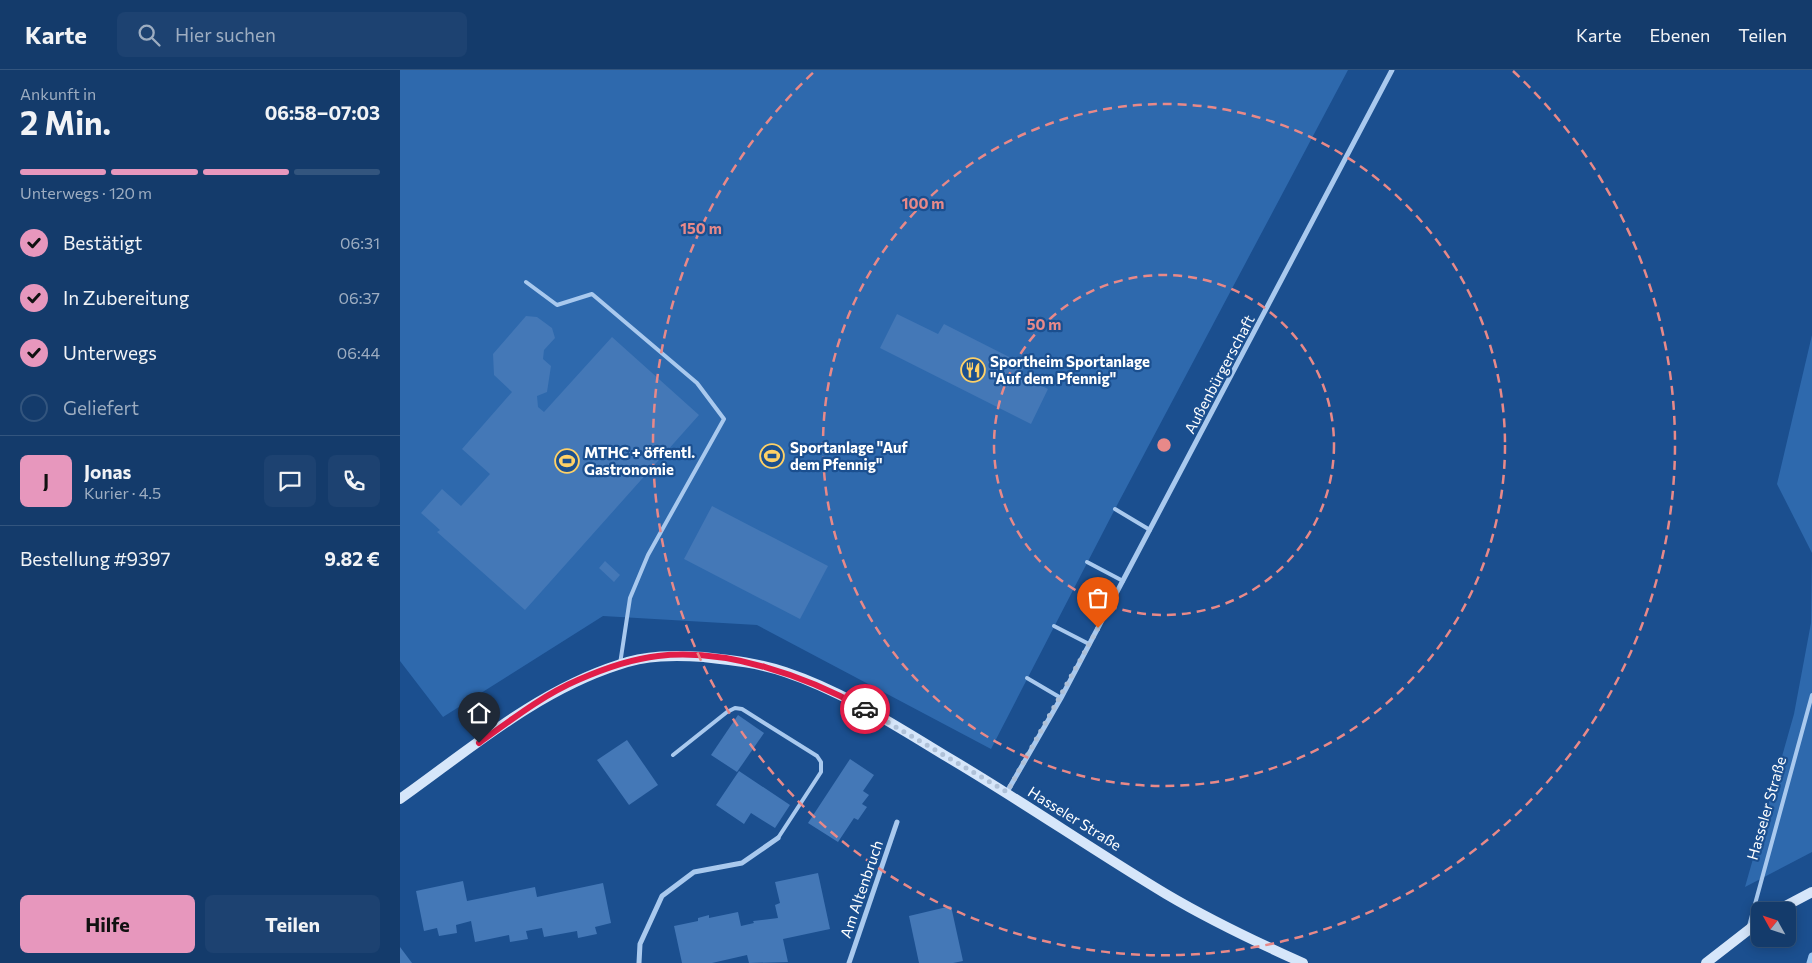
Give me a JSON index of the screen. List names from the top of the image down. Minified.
{"streets":{"main road":["Hasseler Straße"],"street":["Außenbürgerschaft","Am Altenbruch"]},"crossings":[["Außenbürgerschaft","Hasseler Straße"]],"places":{"restaurant":["Sportheim Sportanlage \"Auf dem Pfennig\""],"sports":["Sportanlage \"Auf dem Pfennig\"","MTHC + öffentl. Gastronomie"]},"north":"top left","page":{"header":"Karte","search":"Hier suchen","nav":["Karte","Ebenen","Teilen"],"heading":["2 Min.","Ankunft in","06:58–07:03"],"panel":["Jonas","Kurier · 4.5","Bestellung #9397","9.82 €"],"bar":"Unterwegs · 120 m","list":[["Bestätigt","06:31"],["In Zubereitung","06:37"],["Unterwegs","06:44"],"Geliefert"],"round":"J","buttons":["Hilfe","Teilen"]},"rings":["100 m","150 m","50 m"]}
